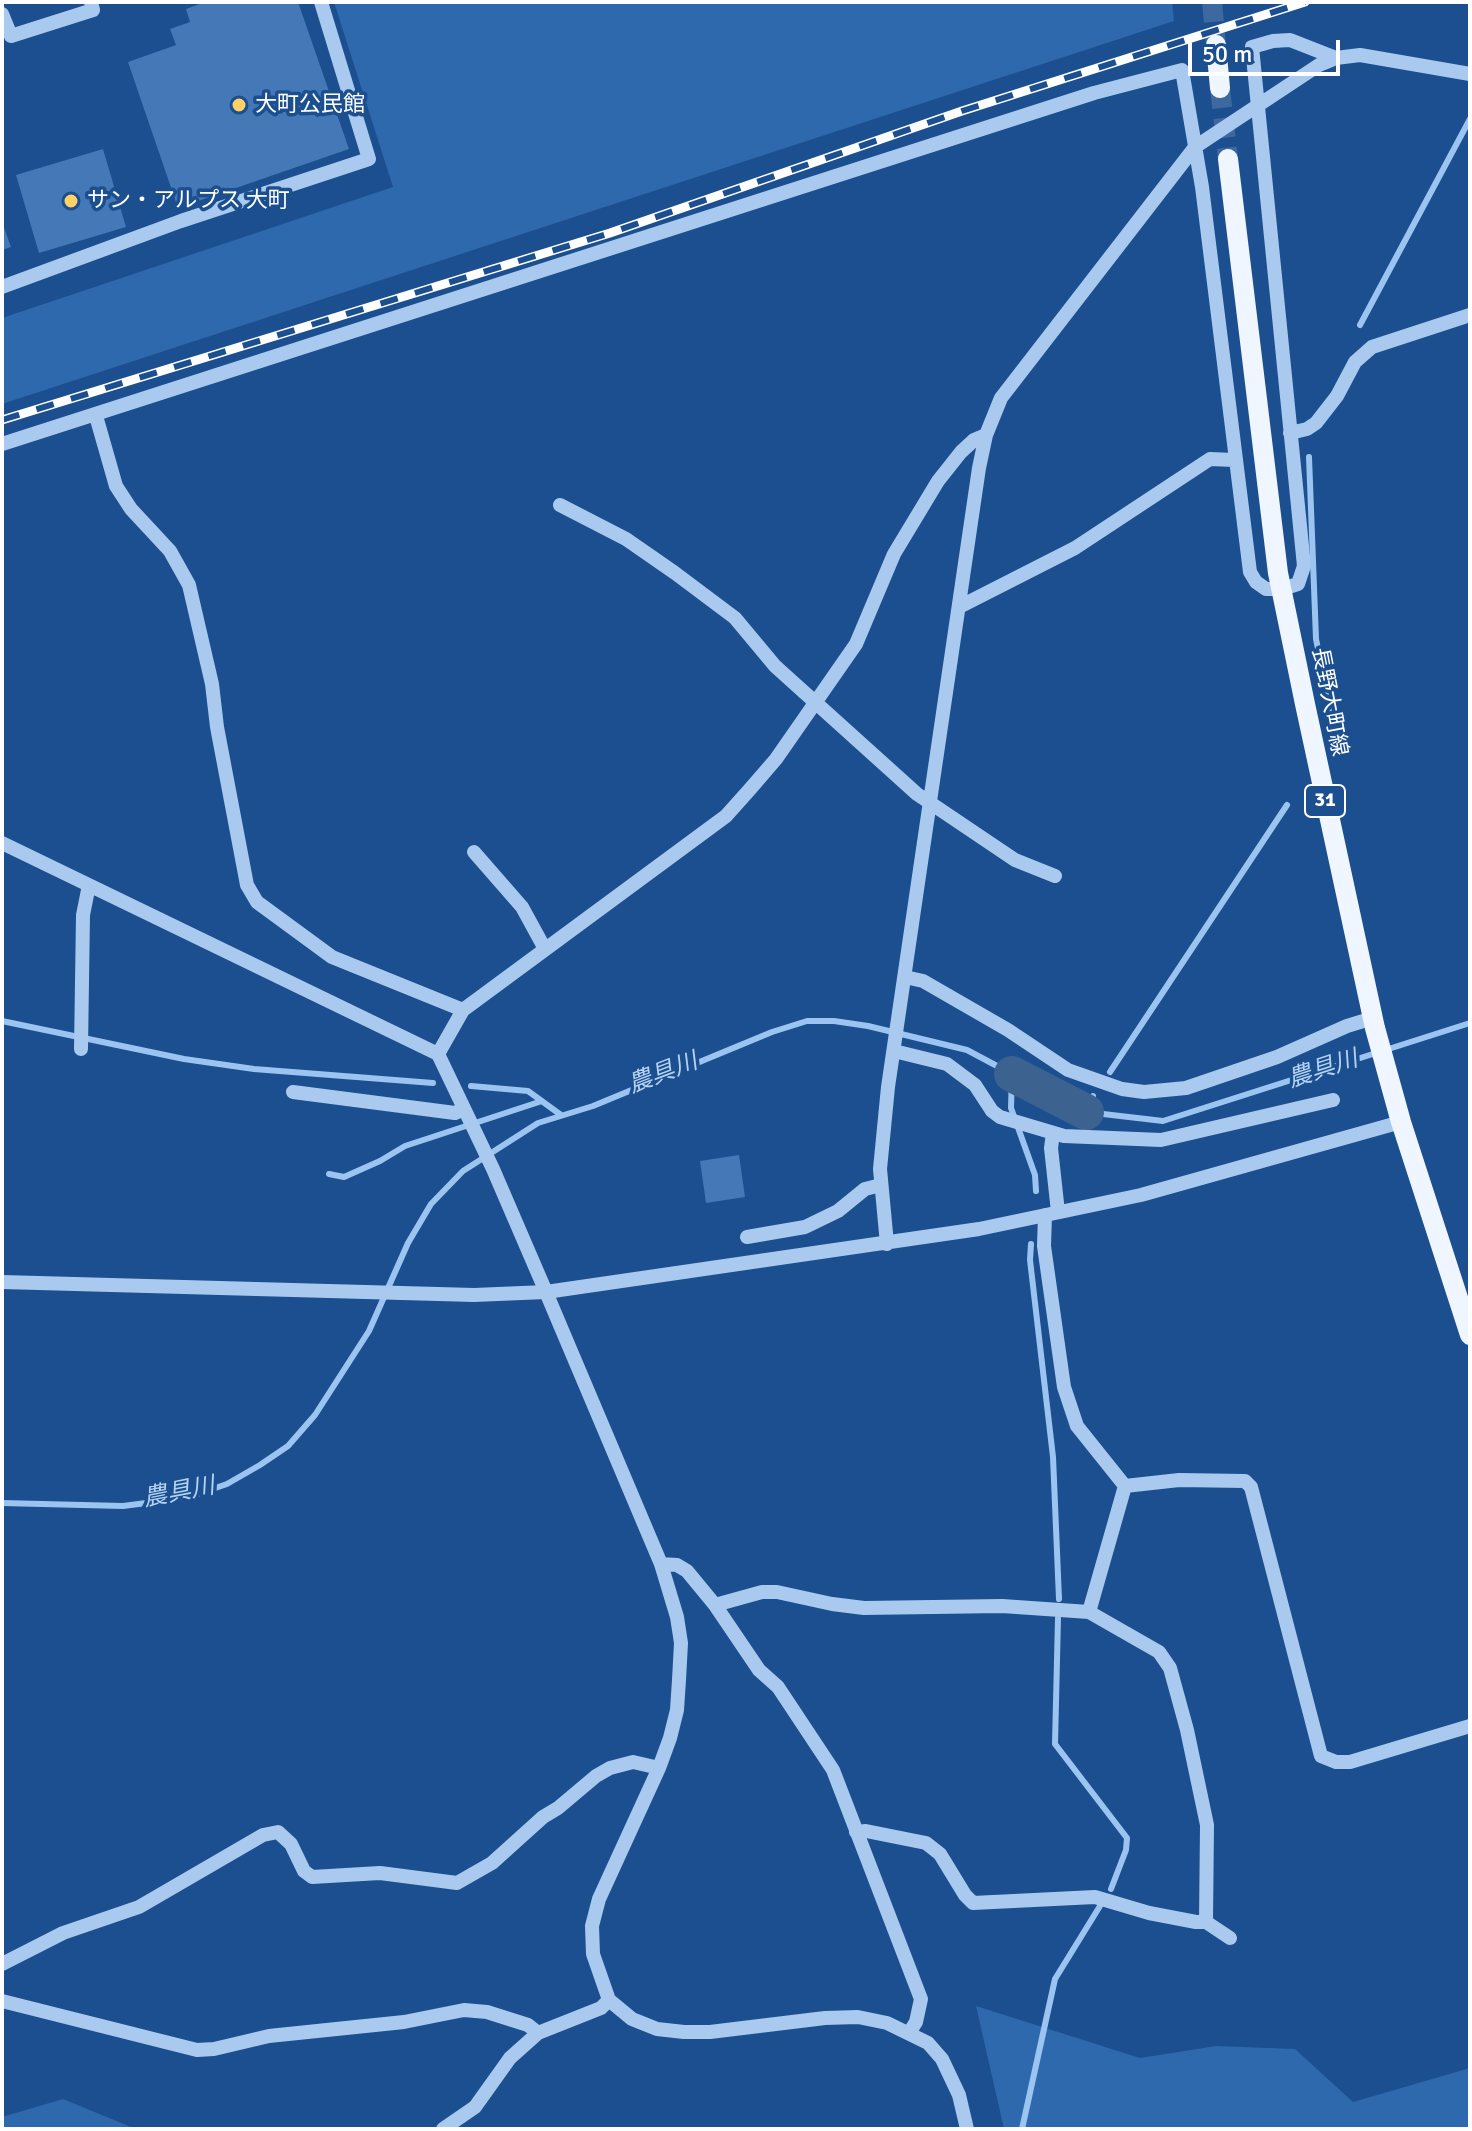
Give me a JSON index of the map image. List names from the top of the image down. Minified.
{"streets":{"main road":["長野大町線","31"]},"water":["農具川"],"places":["大町公民館","サン・アルプス 大町"],"scale_bar":"50 m"}
